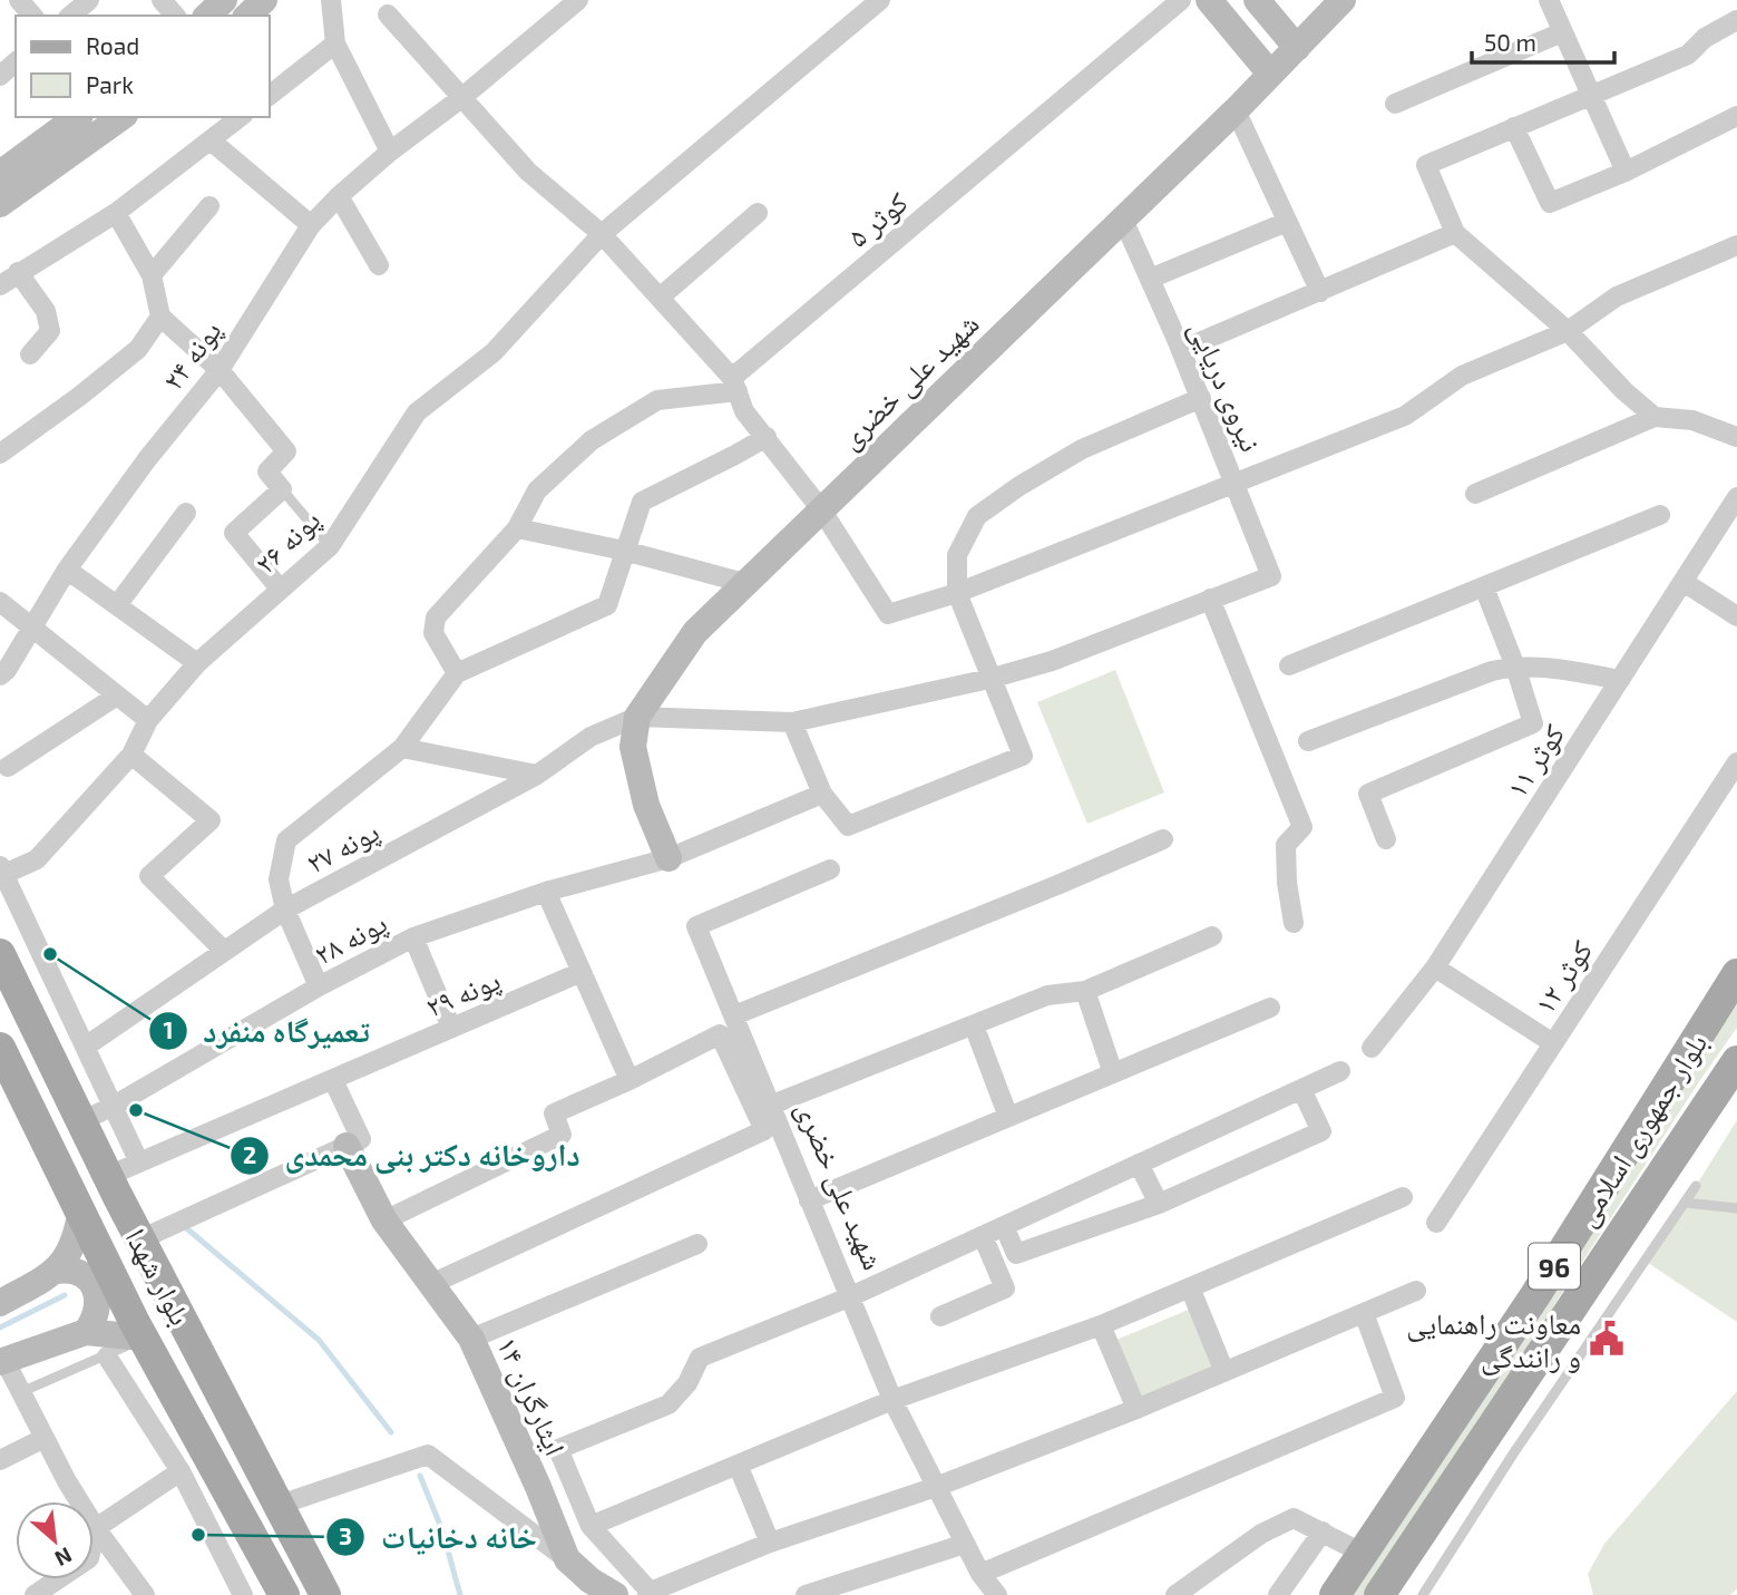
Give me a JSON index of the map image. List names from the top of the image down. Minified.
{"streets":{"main road":["بلوار جمهوری اسلامی","96","بلوار شهدا"],"street":["کوثر ۵","پونه ۲۴","شهید علی خضری","نیروی دریایی","پونه ۲۶","کوثر ۱۱","پونه ۲۷","پونه ۲۸","کوثر ۱۲","پونه ۲۹","ایثارگران ۱۴"]},"crossings":[["شهید علی خضری","نیروی دریایی"],["شهید علی خضری","پونه ۲۷"],["پونه ۲۸","بلوار شهدا"],["پونه ۲۹","بلوار شهدا"]],"places":{"other":["تعمیرگاه منفرد","داروخانه دکتر بنی محمدی","خانه دخانیات"],"public building":["معاونت راهنمایی و رانندگی"]},"legend":["Road","Park"],"scale_bar":"50 m","north":"bottom right"}
